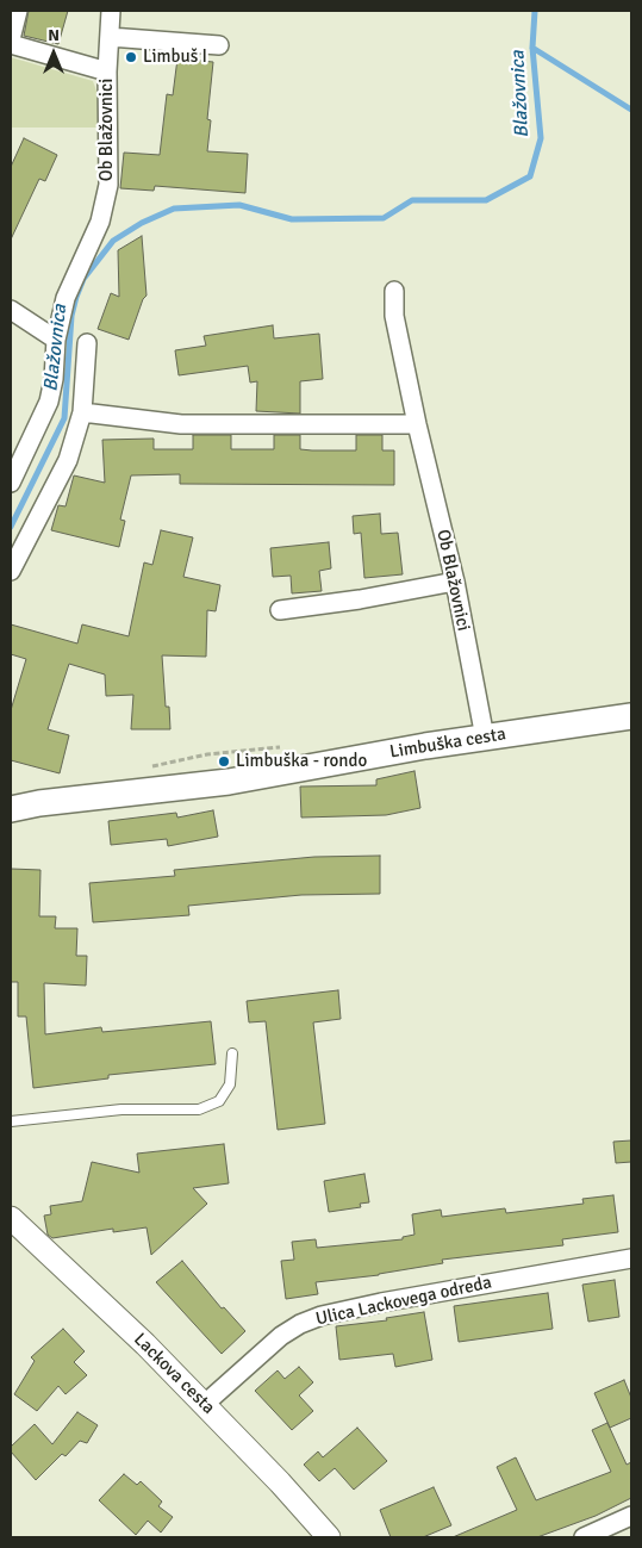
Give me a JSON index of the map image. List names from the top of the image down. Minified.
{"streets":{"main road":["Limbuška cesta"],"street":["Ob Blažovnici","Ulica Lackovega odreda","Lackova cesta"]},"crossings":[["Ob Blažovnici","Limbuška cesta"],["Ulica Lackovega odreda","Lackova cesta"]],"water":["Blažovnica"],"places":["Limbuš I","Limbuška - rondo"],"north":"top"}
